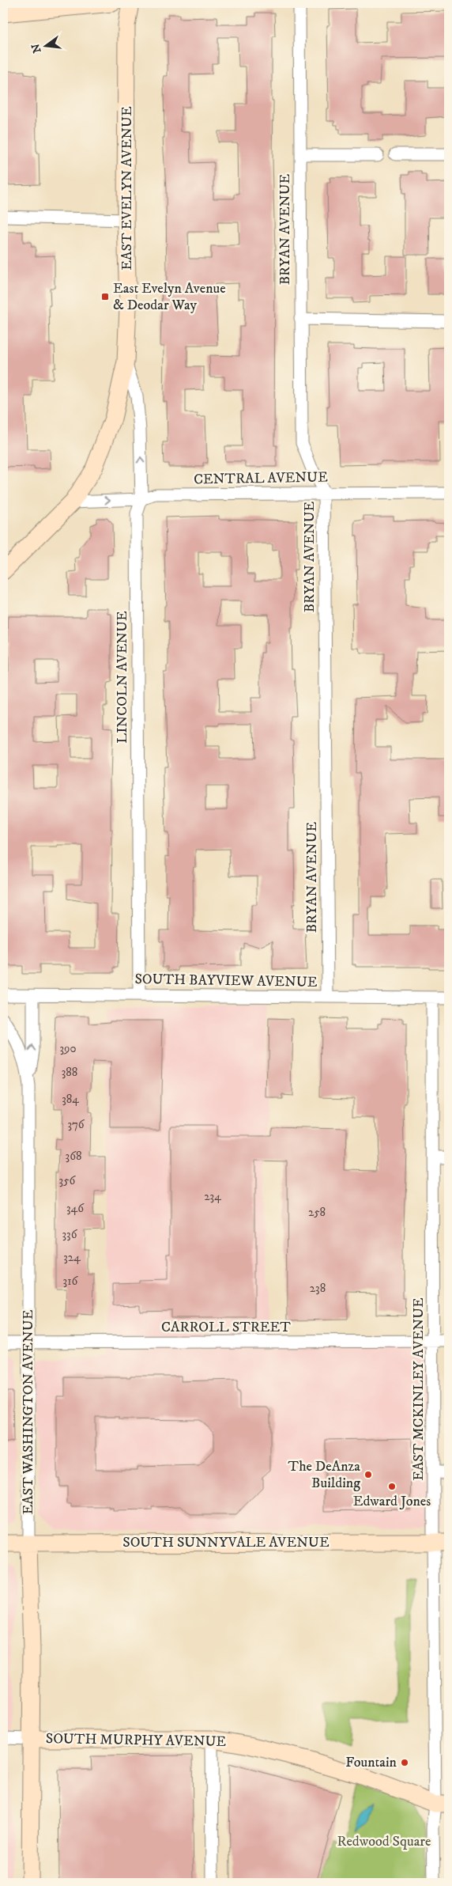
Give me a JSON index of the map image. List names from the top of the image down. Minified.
{"streets":{"main road":["EAST EVELYN AVENUE","EAST WASHINGTON AVENUE","SOUTH SUNNYVALE AVENUE","SOUTH MURPHY AVENUE"],"street":["BRYAN AVENUE","CENTRAL AVENUE","LINCOLN AVENUE","SOUTH BAYVIEW AVENUE","CARROLL STREET","EAST MCKINLEY AVENUE"]},"crossings":[["EAST EVELYN AVENUE","CENTRAL AVENUE"],["EAST EVELYN AVENUE","LINCOLN AVENUE"],["BRYAN AVENUE","CENTRAL AVENUE"],["BRYAN AVENUE","SOUTH BAYVIEW AVENUE"],["CENTRAL AVENUE","LINCOLN AVENUE"],["LINCOLN AVENUE","SOUTH BAYVIEW AVENUE"],["SOUTH BAYVIEW AVENUE","EAST MCKINLEY AVENUE"],["SOUTH BAYVIEW AVENUE","EAST WASHINGTON AVENUE"],["CARROLL STREET","EAST MCKINLEY AVENUE"],["CARROLL STREET","EAST WASHINGTON AVENUE"],["EAST MCKINLEY AVENUE","SOUTH SUNNYVALE AVENUE"],["EAST MCKINLEY AVENUE","SOUTH MURPHY AVENUE"],["EAST WASHINGTON AVENUE","SOUTH SUNNYVALE AVENUE"],["EAST WASHINGTON AVENUE","SOUTH MURPHY AVENUE"]],"parks":["Redwood Square"],"places":{"transit":["East Evelyn Avenue & Deodar Way"],"other":["The DeAnza Building","Edward Jones","Fountain"]},"house_numbers":["390","388","384","376","368","356","234","346","258","336","324","316","238"],"north":"left"}
